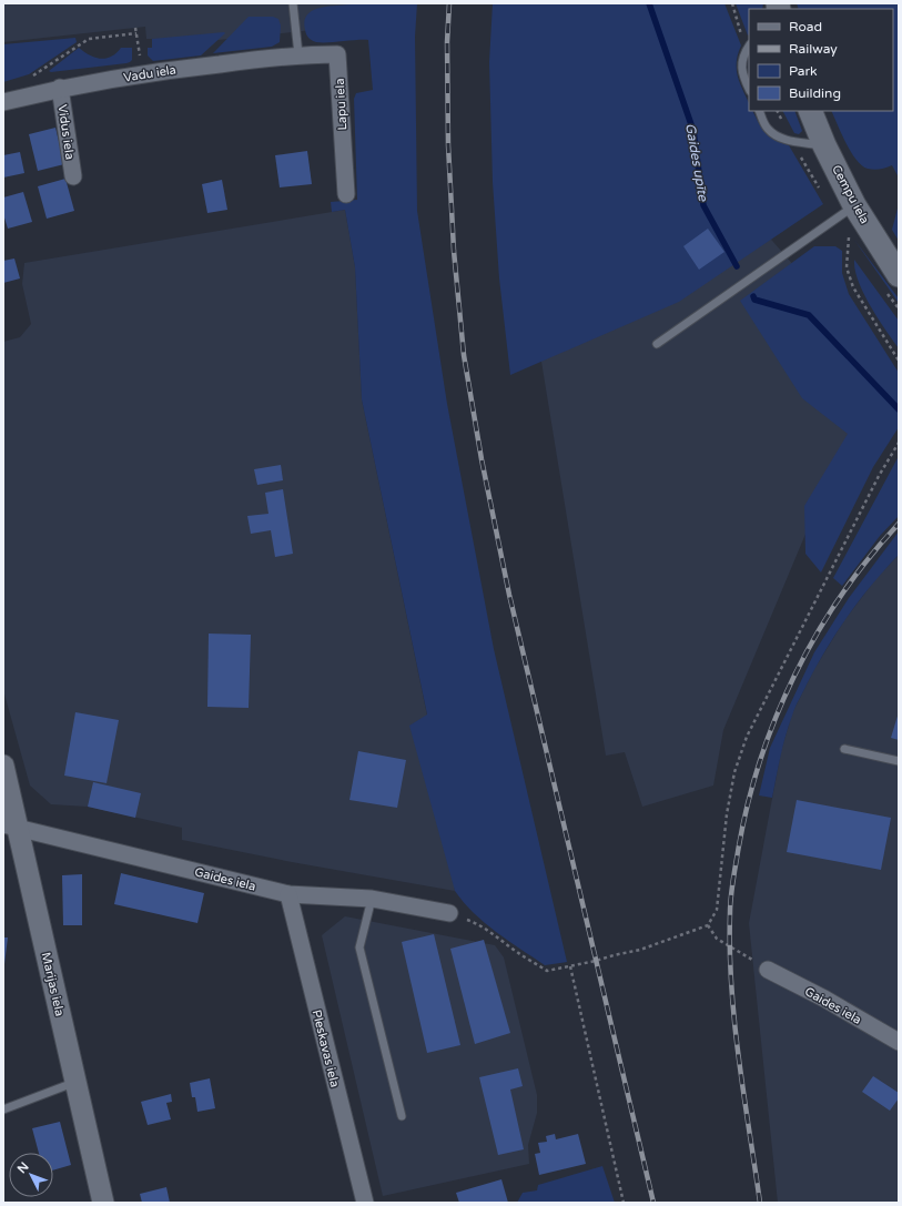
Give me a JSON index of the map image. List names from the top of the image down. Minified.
{"streets":{"main road":["Cempu iela"],"street":["Vadu iela","Lapu iela","Vidus iela","Gaides iela","Marijas iela","Pleskavas iela"]},"crossings":[["Vadu iela","Lapu iela"],["Vadu iela","Vidus iela"],["Gaides iela","Marijas iela"],["Gaides iela","Pleskavas iela"]],"water":["Gaides upīte"],"legend":["Road","Railway","Park","Building"],"north":"top left"}
